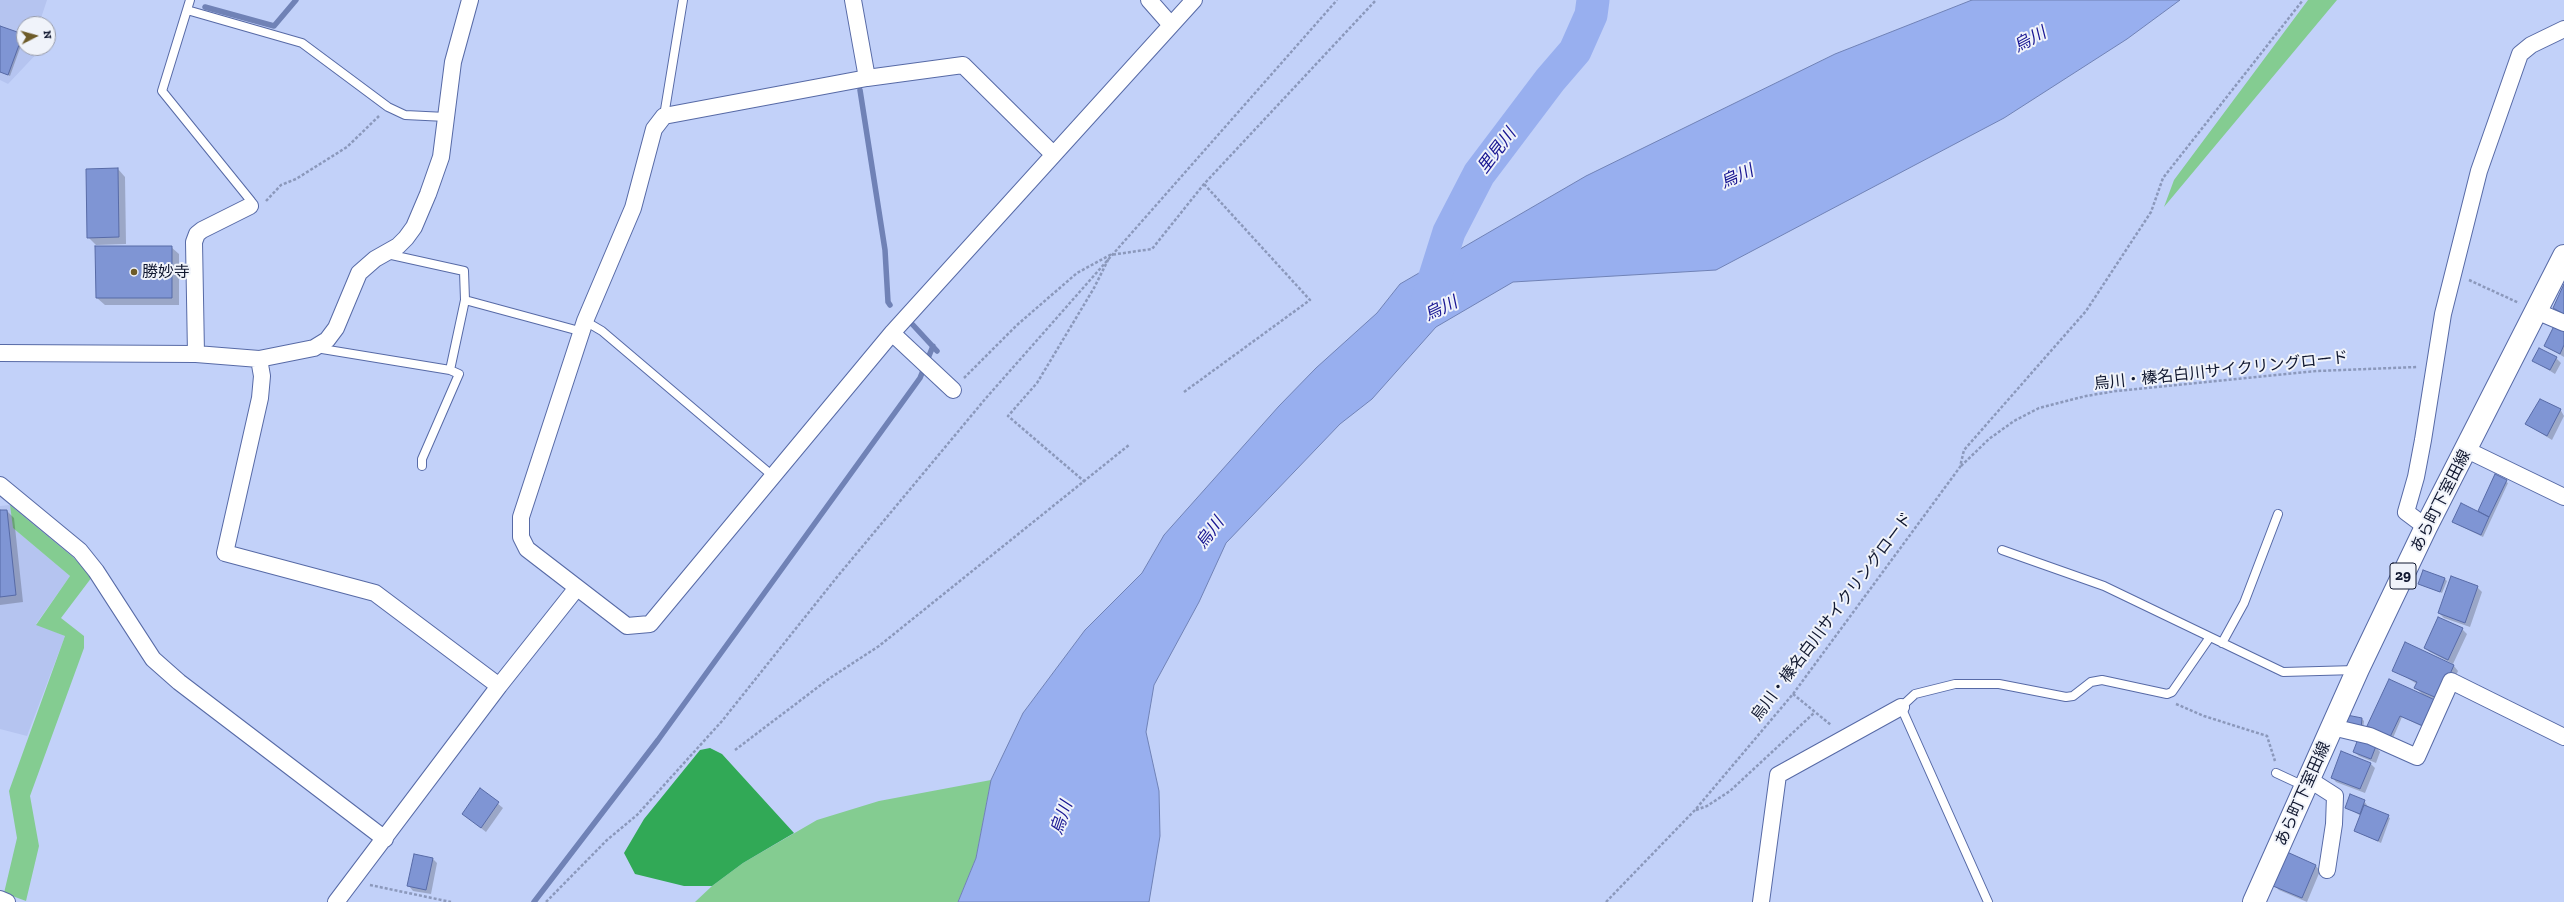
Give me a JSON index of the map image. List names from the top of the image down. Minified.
{"streets":{"main road":["あら町下室田線","29"],"path":["烏川・榛名白川サイクリングロード"]},"water":["烏川","里見川"],"places":["勝妙寺"],"north":"right"}
